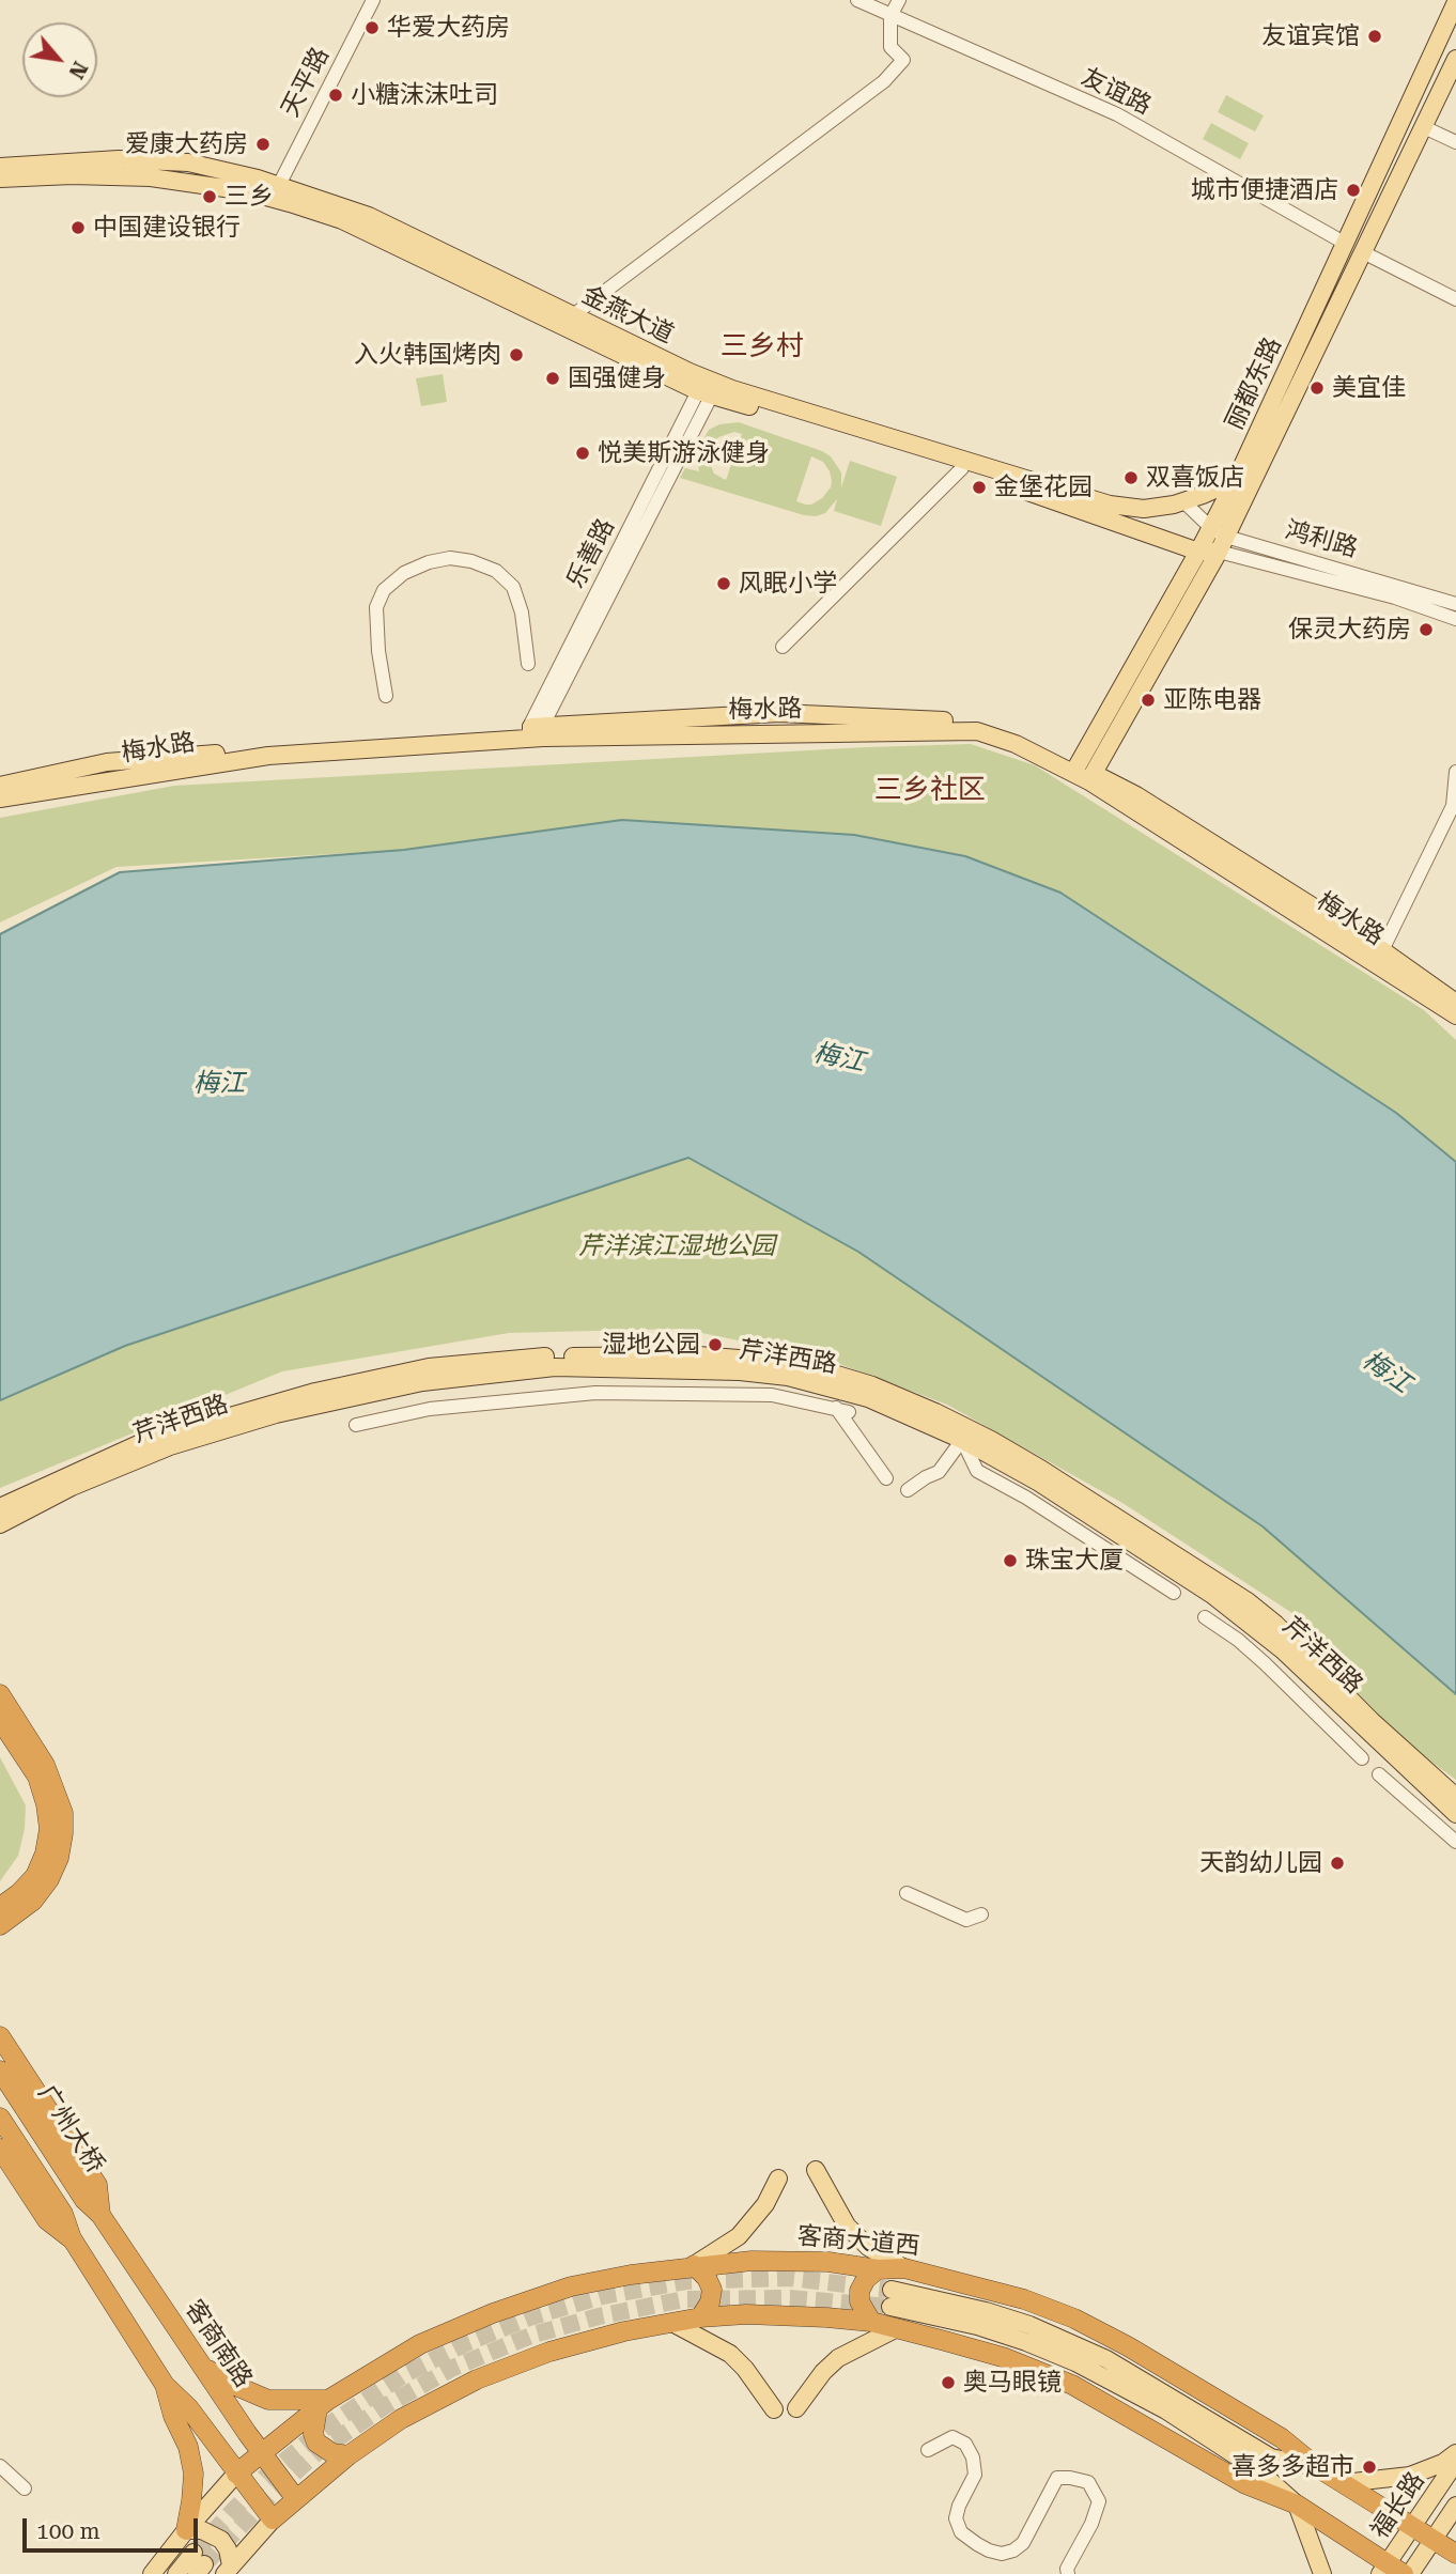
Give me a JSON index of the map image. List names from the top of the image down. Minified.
{"streets":{"highway":["广州大桥","客商大道西","客商南路"],"main road":["金燕大道","丽都东路","梅水路","芹洋西路","福长路"],"street":["天平路","友谊路","鸿利路","乐善路"]},"crossings":[["天平路","金燕大道"],["友谊路","丽都东路"],["金燕大道","丽都东路"],["金燕大道","鸿利路"],["金燕大道","乐善路"],["丽都东路","鸿利路"],["丽都东路","梅水路"],["乐善路","梅水路"],["广州大桥","客商南路"],["客商大道西","客商南路"],["客商大道西","福长路"]],"districts":["三乡村","三乡社区"],"water":["梅江"],"parks":["芹洋滨江湿地公园"],"places":["华爱大药房","友谊宾馆","小糖沫沫吐司","爱康大药房","城市便捷酒店","三乡","中国建设银行","入火韩国烤肉","国强健身","美宜佳","悦美斯游泳健身","双喜饭店","金堡花园","风眠小学","保灵大药房","亚陈电器","湿地公园","珠宝大厦","天韵幼儿园","奥马眼镜","喜多多超市"],"scale_bar":"100 m","north":"bottom right"}
